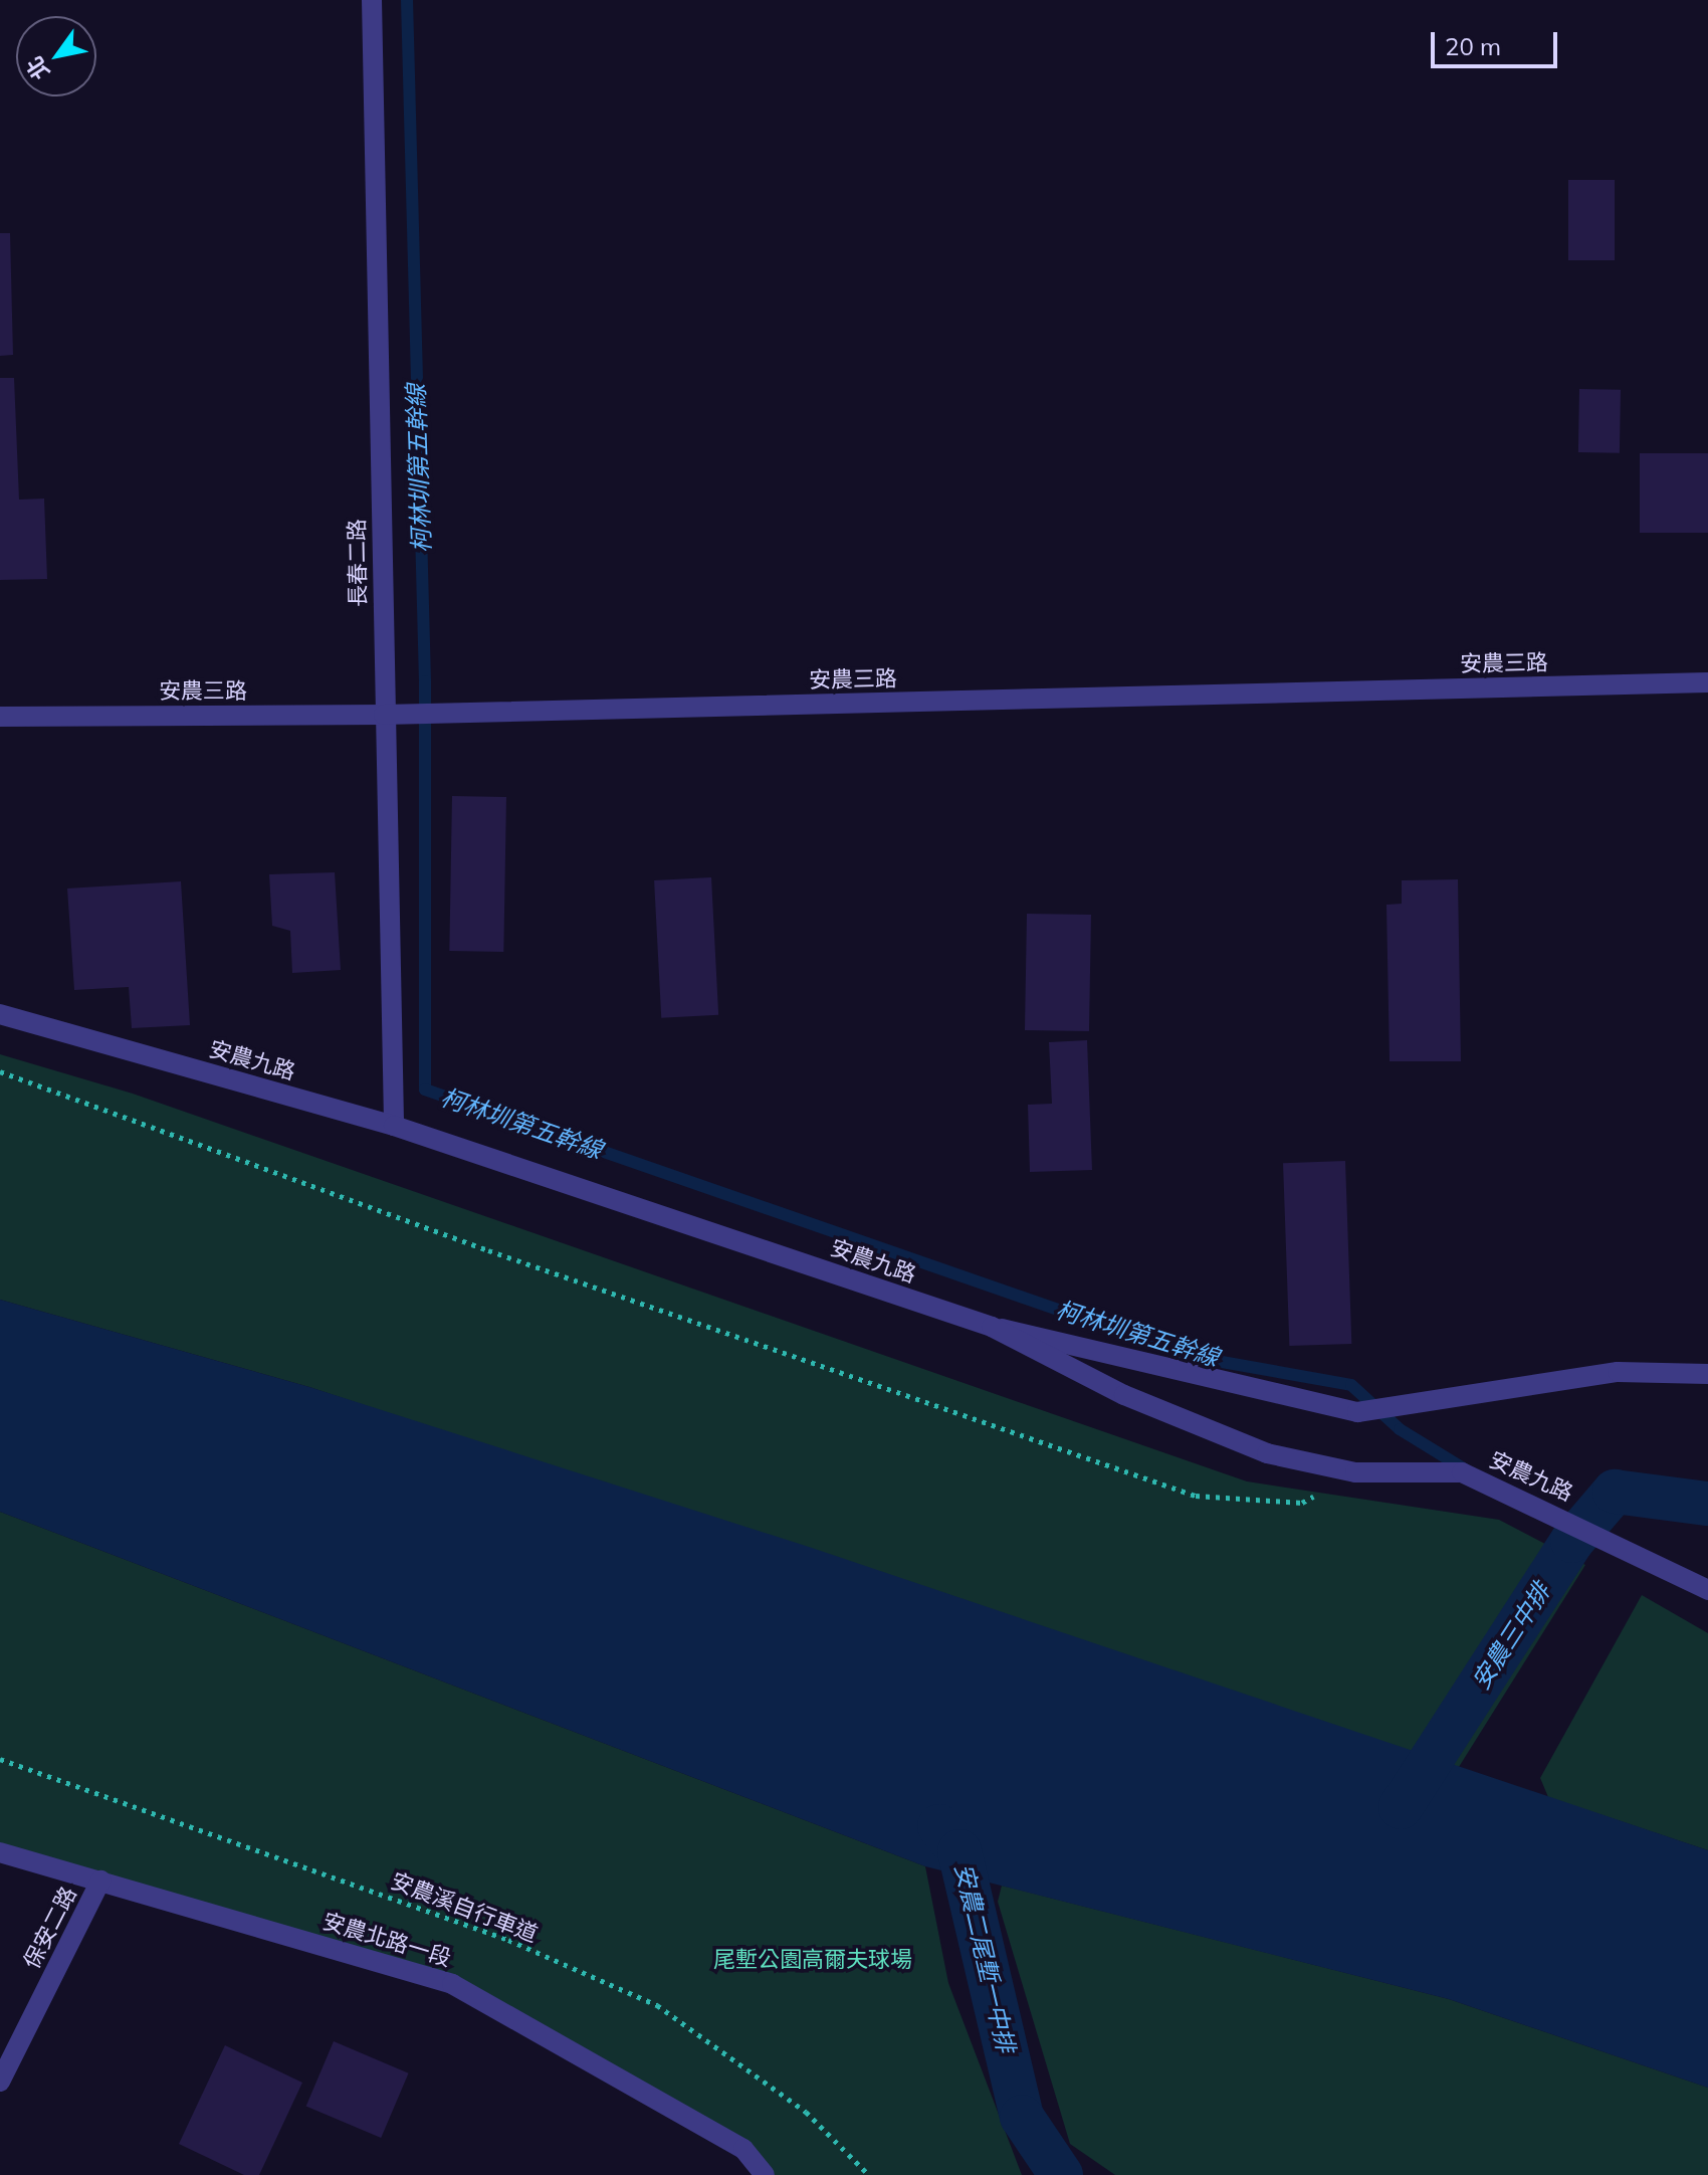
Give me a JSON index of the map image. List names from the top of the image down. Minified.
{"streets":{"street":["長春二路","安農三路","安農九路","保安二路","安農北路一段"],"path":["安農溪自行車道"]},"crossings":[["長春二路","安農三路"],["長春二路","安農九路"],["保安二路","安農北路一段"]],"water":["柯林圳第五幹線","安農三中排","安農二尾塹一中排"],"parks":["尾塹公園高爾夫球場"],"scale_bar":"20 m","north":"bottom left"}
